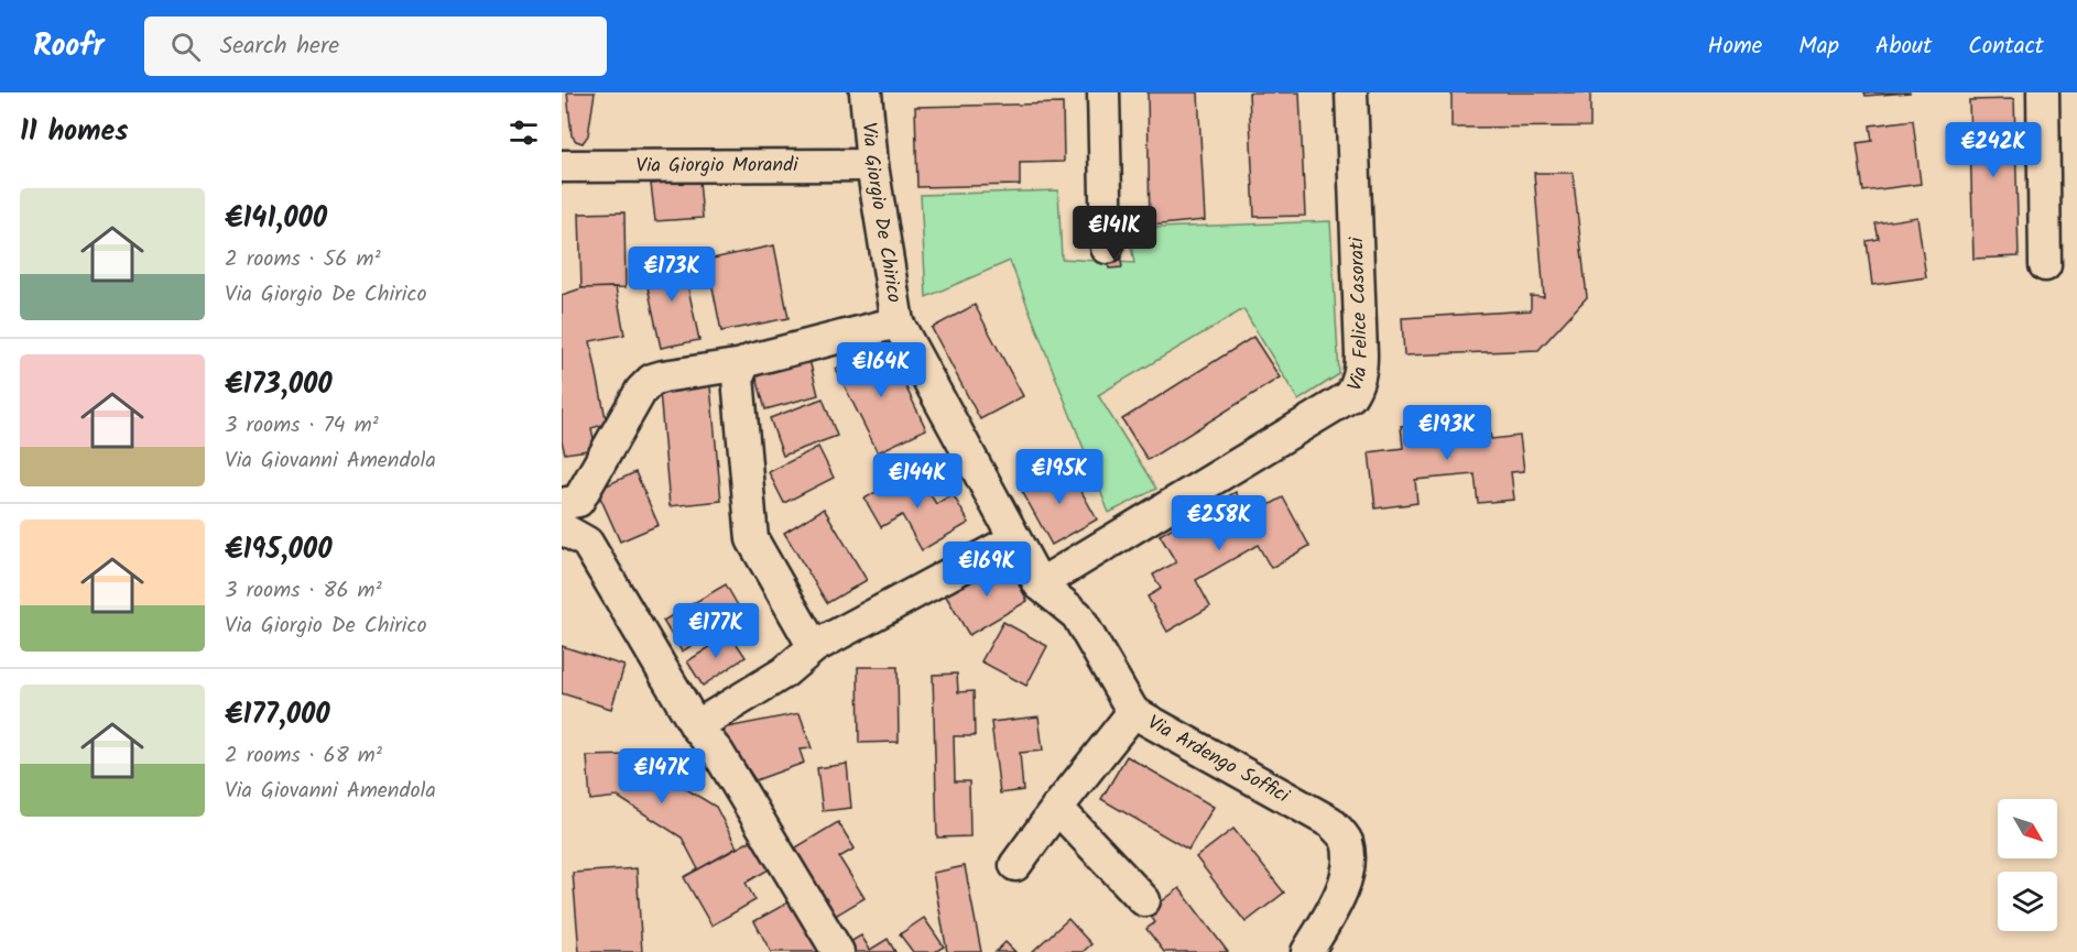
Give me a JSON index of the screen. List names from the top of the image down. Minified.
{"streets":{"street":["Via Giorgio Morandi","Via Giorgio De Chirico","Via Felice Casorati","Via Ardengo Soffici"]},"crossings":[["Via Giorgio Morandi","Via Giorgio De Chirico"],["Via Felice Casorati","Via Ardengo Soffici"]],"north":"bottom right","page":{"header":"Roofr","search":"Search here","nav":["Home","Map","About","Contact"],"heading":"11 homes","price":["€242K","€141K","€173K","€164K","€193K","€195K","€144K","€258K","€169K","€177K","€147K"],"list":[{"name":"€141,000","note":"2 rooms · 56 m² · Via Giorgio De Chirico"},{"name":"€173,000","note":"3 rooms · 74 m² · Via Giovanni Amendola"},{"name":"€195,000","note":"3 rooms · 86 m² · Via Giorgio De Chirico"},{"name":"€177,000","note":"2 rooms · 68 m² · Via Giovanni Amendola"}]}}
